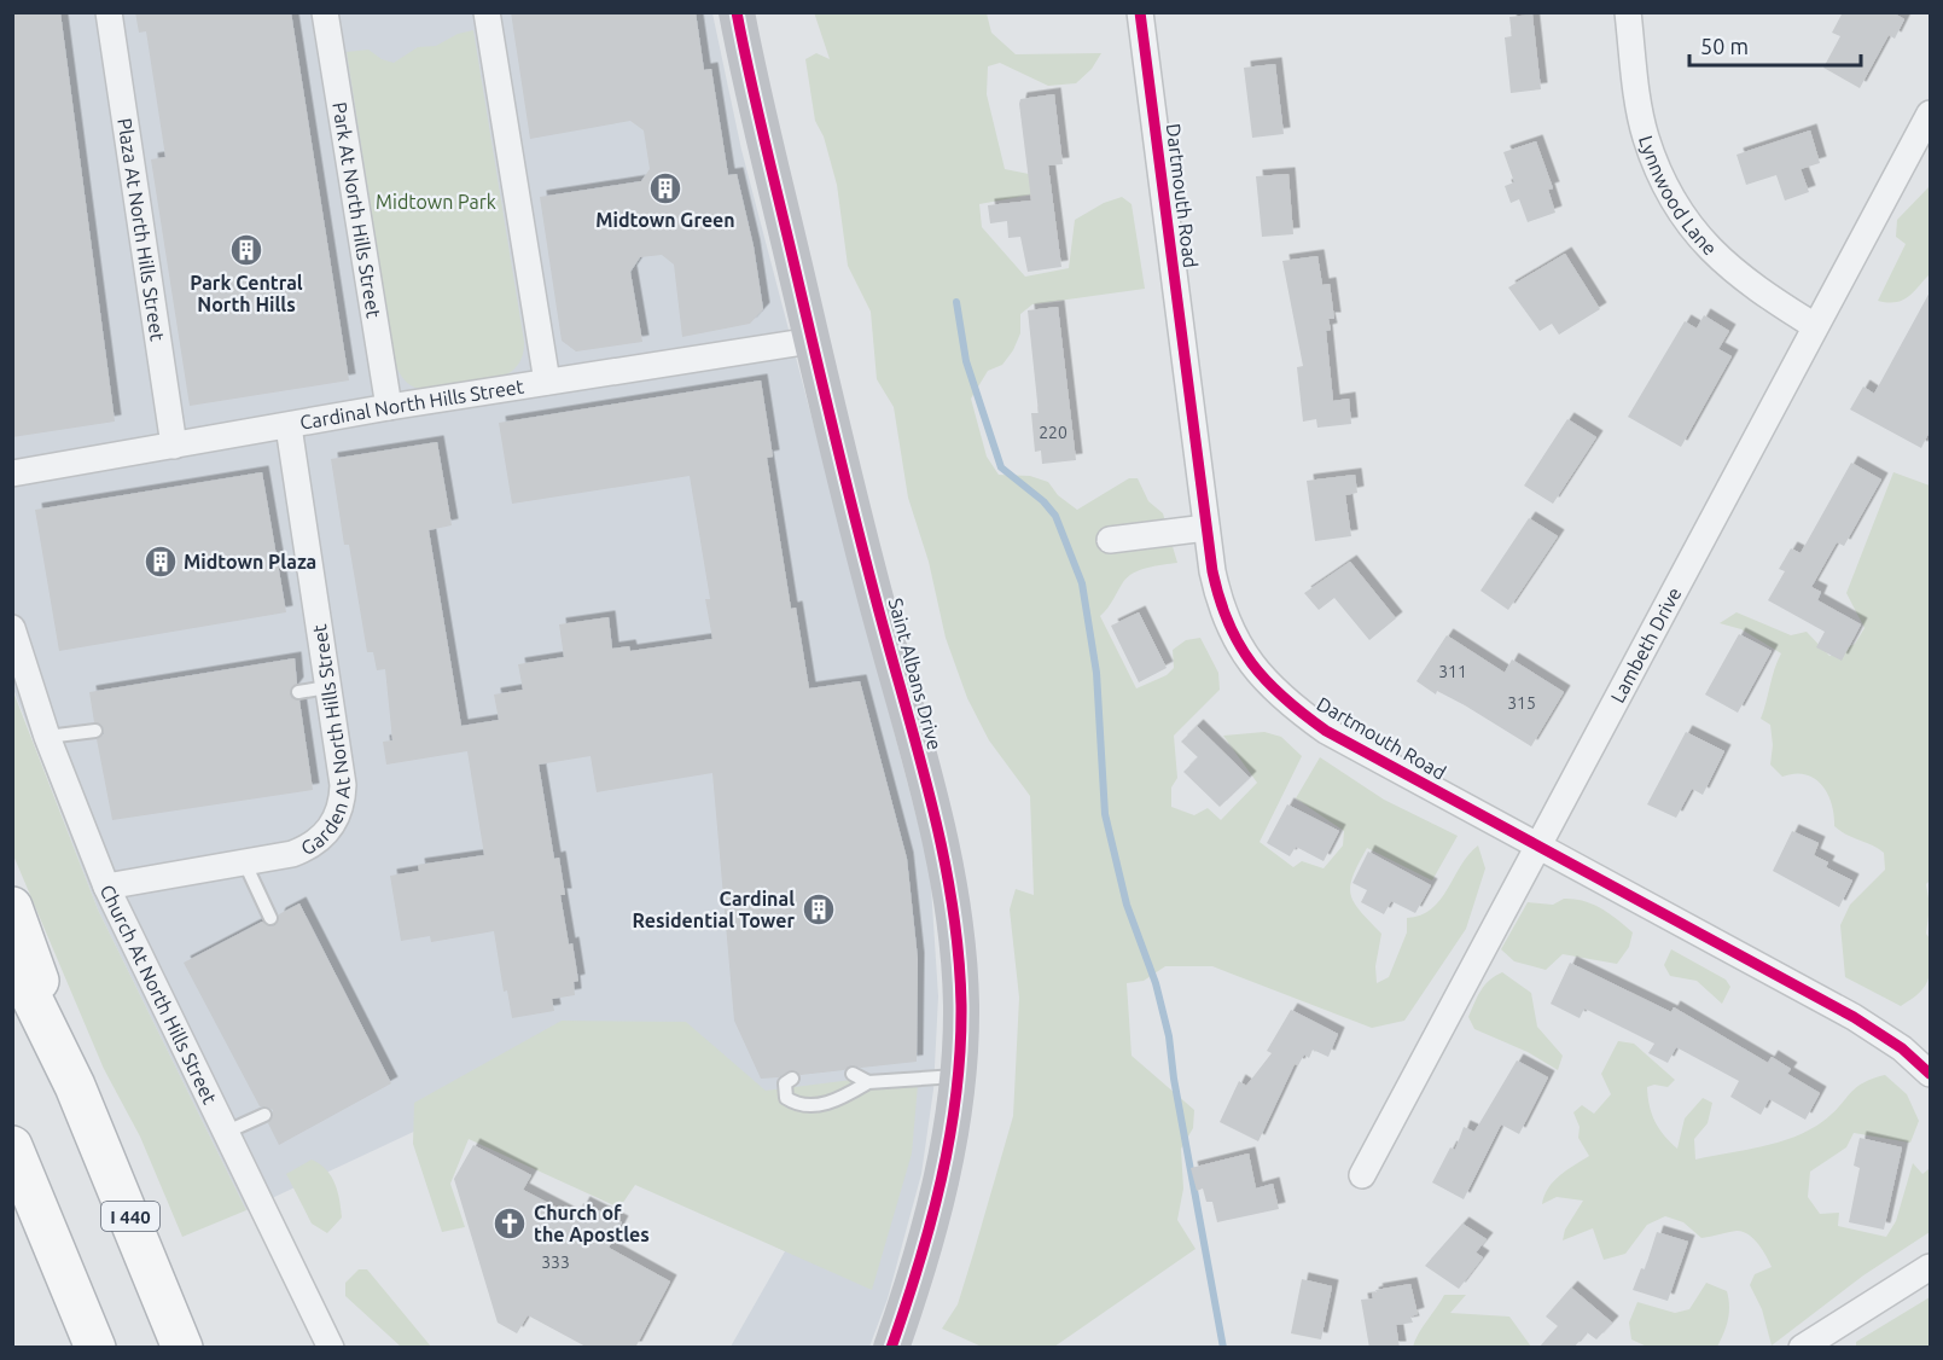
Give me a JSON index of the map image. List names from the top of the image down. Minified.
{"streets":{"highway":["I 440"],"street":["Lynnwood Lane","Dartmouth Road","Park At North Hills Street","Plaza At North Hills Street","Cardinal North Hills Street","Lambeth Drive","Saint Albans Drive","Garden At North Hills Street","Church At North Hills Street"]},"crossings":[["Lynnwood Lane","Lambeth Drive"],["Dartmouth Road","Lambeth Drive"],["Park At North Hills Street","Cardinal North Hills Street"],["Plaza At North Hills Street","Cardinal North Hills Street"],["Cardinal North Hills Street","Saint Albans Drive"],["Cardinal North Hills Street","Garden At North Hills Street"],["Garden At North Hills Street","Church At North Hills Street"]],"parks":["Midtown Park"],"places":{"building":["Midtown Green","Park Central North Hills","Midtown Plaza","Cardinal Residential Tower"],"church":["Church of the Apostles"]},"house_numbers":["220","311","315","333"],"scale_bar":"50 m"}
